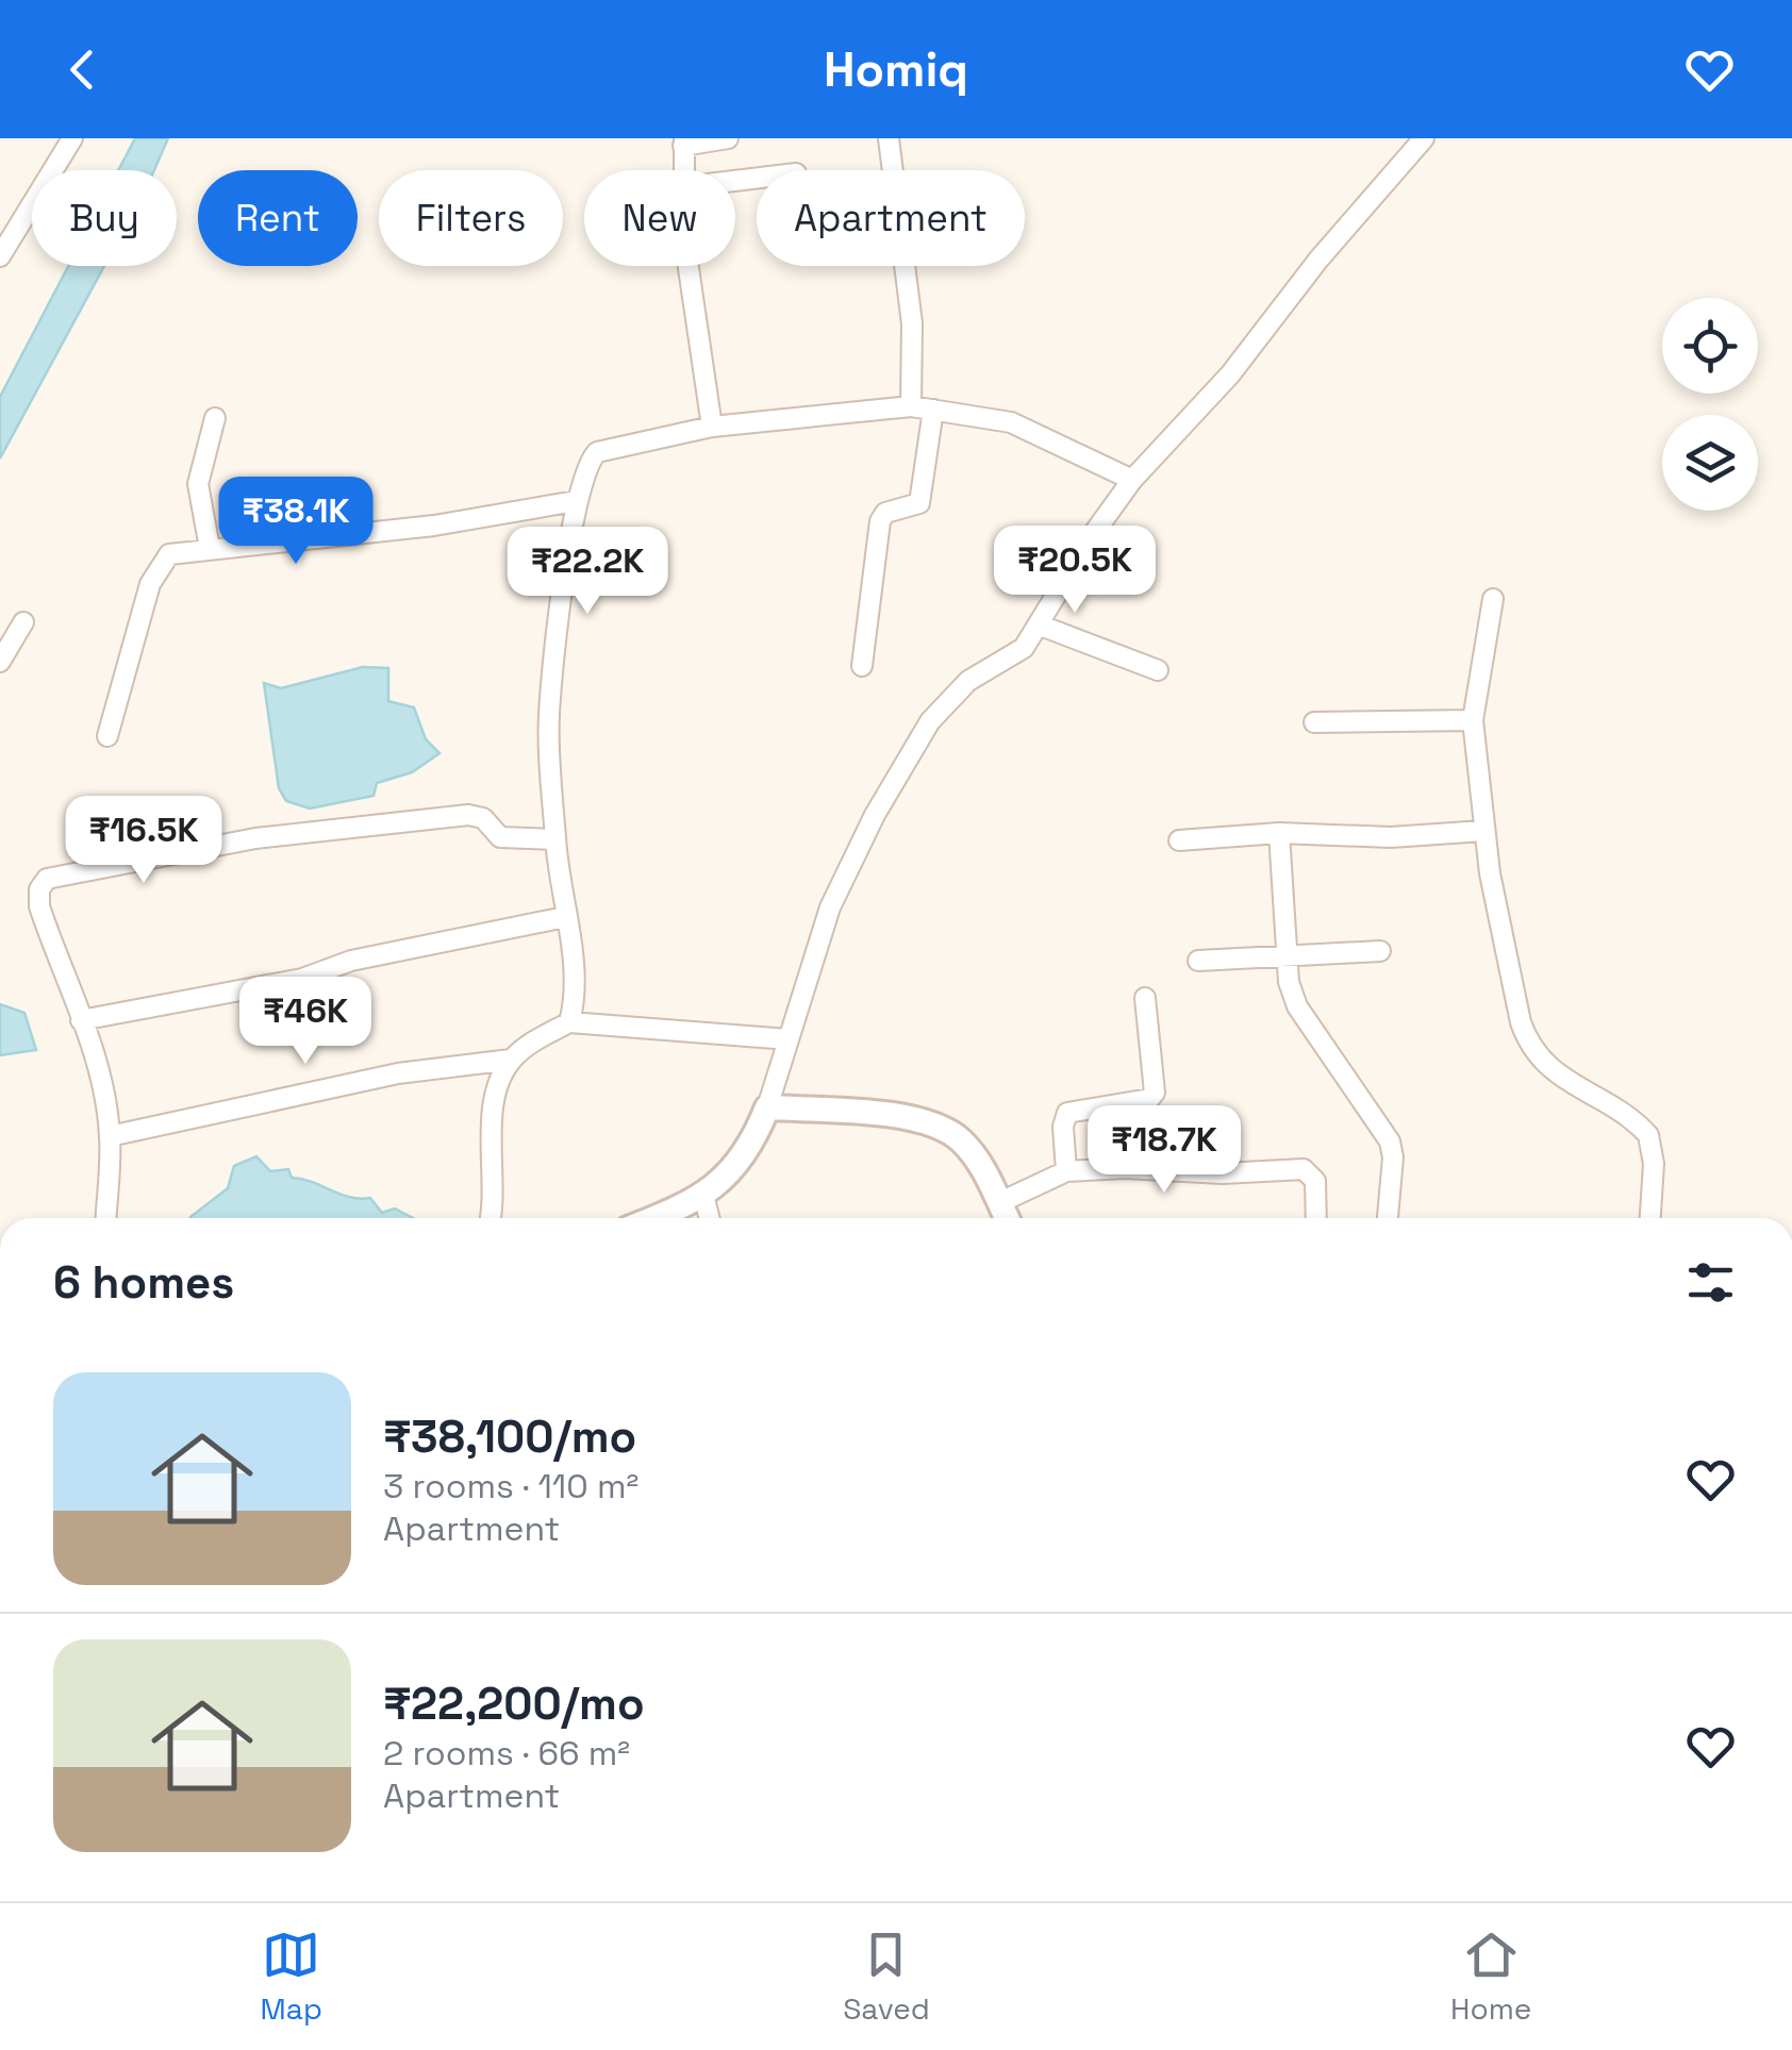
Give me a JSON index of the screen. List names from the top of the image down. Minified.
{"page":{"header":"Homiq","chip":["Buy","Rent","Filters","New","Apartment"],"price":["₹38.1K","₹20.5K","₹22.2K","₹16.5K","₹46K","₹18.7K"],"heading":"6 homes","list":[{"name":"₹38,100/mo","note":"3 rooms · 110 m² · Apartment"},{"name":"₹22,200/mo","note":"2 rooms · 66 m² · Apartment"}],"tabs":["Map","Saved","Home"]}}
